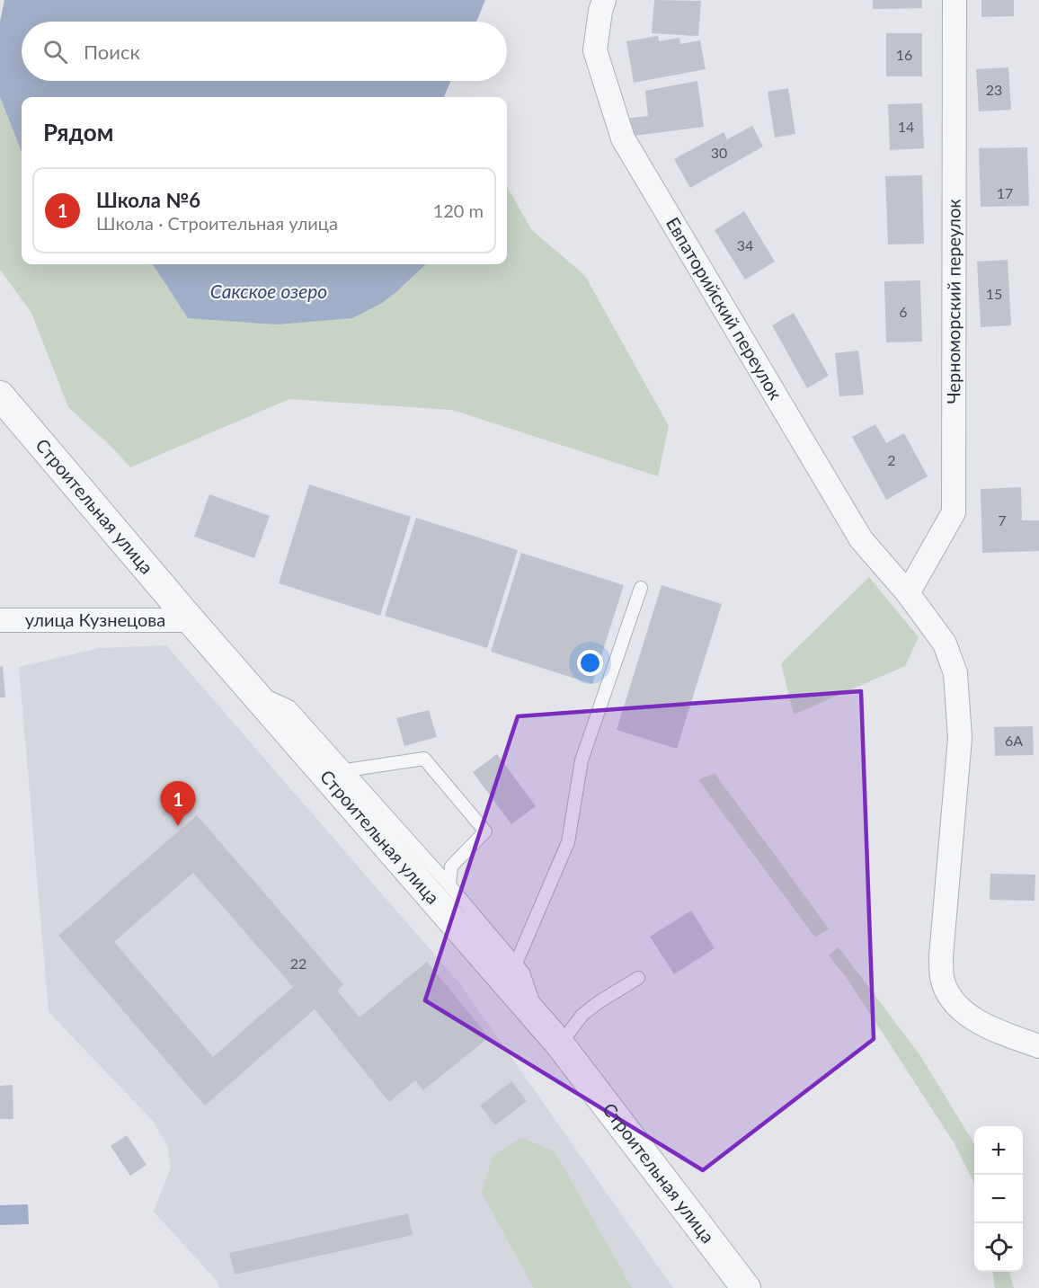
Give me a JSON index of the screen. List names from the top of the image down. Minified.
{"streets":{"street":["Черноморский переулок","Евпаторийский переулок","Строительная улица","улица Кузнецова"]},"crossings":[["Черноморский переулок","Евпаторийский переулок"],["Строительная улица","улица Кузнецова"]],"water":["Сакское озеро"],"house_numbers":["16","23","14","30","17","34","15","6","2","7","6А","22"],"page":{"search":"Поиск","heading":"Рядом","list":[{"mark":"1","name":"Школа №6","note":"Школа · Строительная улица","value":"120 m"}],"pins":"1","map_buttons":["+","−"]}}
